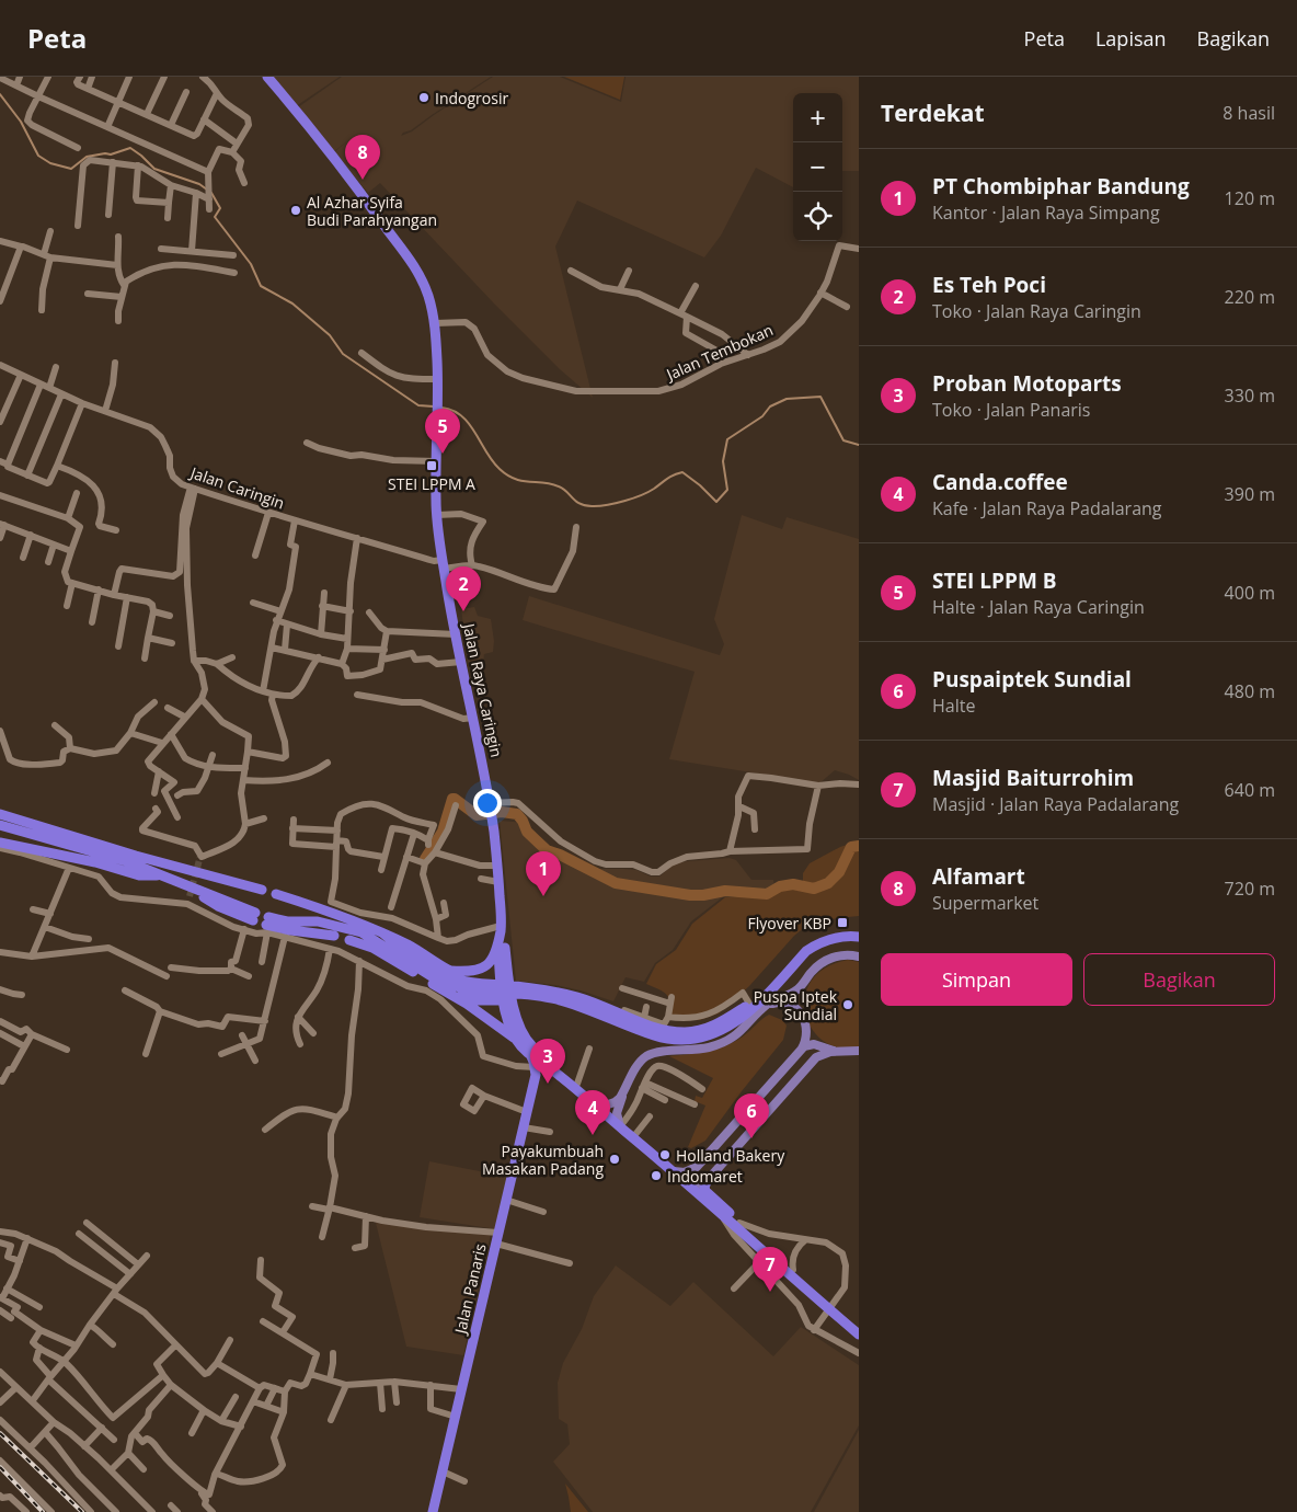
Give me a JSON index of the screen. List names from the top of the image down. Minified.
{"streets":{"highway":["Jalan Raya Caringin","Jalan Panaris"],"street":["Jalan Tembokan","Jalan Caringin"]},"crossings":[["Jalan Tembokan","Jalan Raya Caringin"],["Jalan Caringin","Jalan Raya Caringin"]],"places":{"other":["Indogrosir","Al Azhar Syifa Budi Parahyangan","Puspa Iptek Sundial","Holland Bakery","Payakumbuah Masakan Padang","Indomaret"],"transit":["STEI LPPM A","Flyover KBP"]},"page":{"header":"Peta","nav":["Peta","Lapisan","Bagikan"],"heading":["Terdekat","8 hasil"],"map_buttons":["+","−"],"pins":["8","5","2","1","3","4","6","7"],"list":[{"mark":"1","name":"PT Chombiphar Bandung","note":"Kantor · Jalan Raya Simpang","value":"120 m"},{"mark":"2","name":"Es Teh Poci","note":"Toko · Jalan Raya Caringin","value":"220 m"},{"mark":"3","name":"Proban Motoparts","note":"Toko · Jalan Panaris","value":"330 m"},{"mark":"4","name":"Canda.coffee","note":"Kafe · Jalan Raya Padalarang","value":"390 m"},{"mark":"5","name":"STEI LPPM B","note":"Halte · Jalan Raya Caringin","value":"400 m"},{"mark":"6","name":"Puspaiptek Sundial","note":"Halte","value":"480 m"},{"mark":"7","name":"Masjid Baiturrohim","note":"Masjid · Jalan Raya Padalarang","value":"640 m"},{"mark":"8","name":"Alfamart","note":"Supermarket","value":"720 m"}],"buttons":["Simpan","Bagikan"]}}
